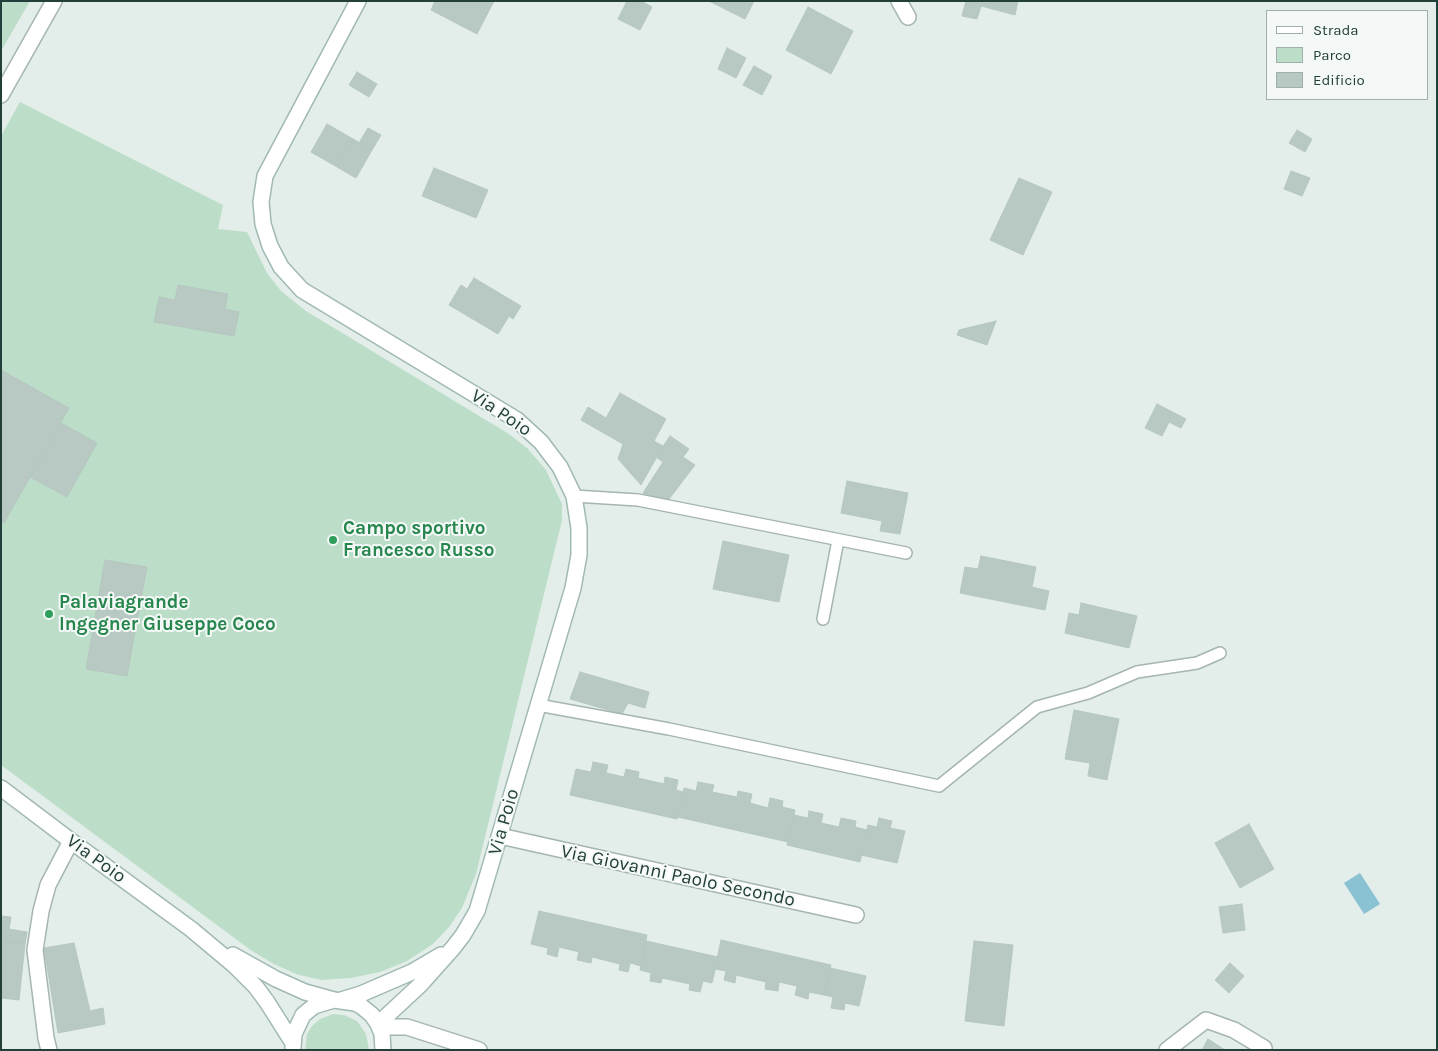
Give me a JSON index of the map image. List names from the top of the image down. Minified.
{"streets":{"street":["Via Poio","Via Giovanni Paolo Secondo"]},"crossings":[["Via Poio","Via Giovanni Paolo Secondo"]],"places":["Campo sportivo Francesco Russo","Palaviagrande Ingegner Giuseppe Coco"],"legend":["Strada","Parco","Edificio"]}
